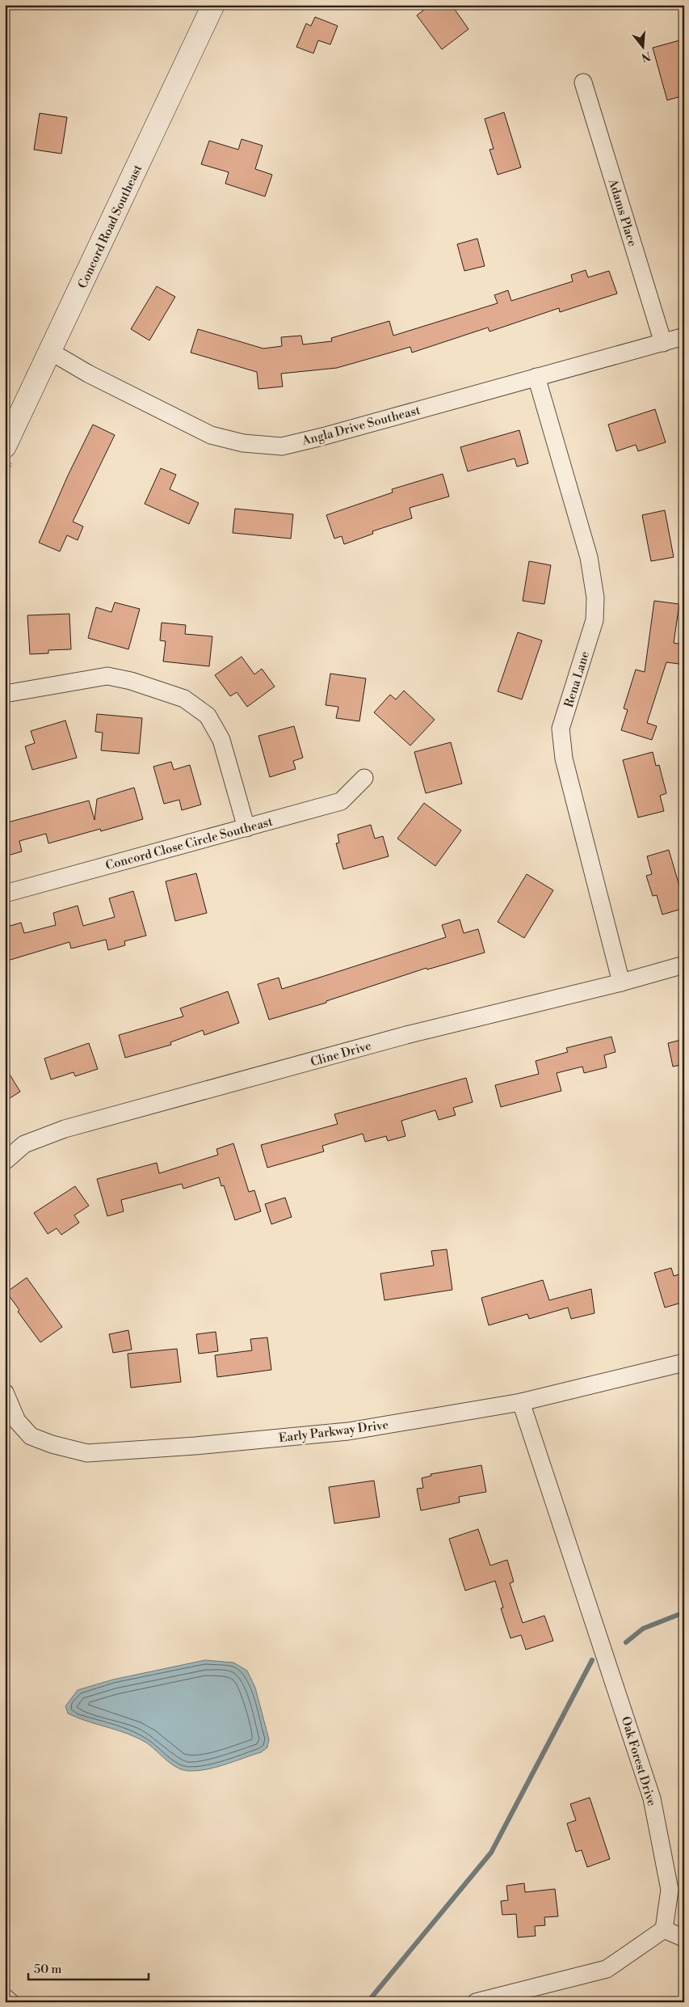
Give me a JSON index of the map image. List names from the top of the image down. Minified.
{"streets":{"street":["Adams Place","Concord Road Southeast","Angla Drive Southeast","Rena Lane","Concord Close Circle Southeast","Cline Drive","Early Parkway Drive","Oak Forest Drive"]},"crossings":[["Adams Place","Angla Drive Southeast"],["Concord Road Southeast","Angla Drive Southeast"],["Angla Drive Southeast","Rena Lane"],["Rena Lane","Cline Drive"],["Early Parkway Drive","Oak Forest Drive"]],"scale_bar":"50 m","north":"bottom"}
